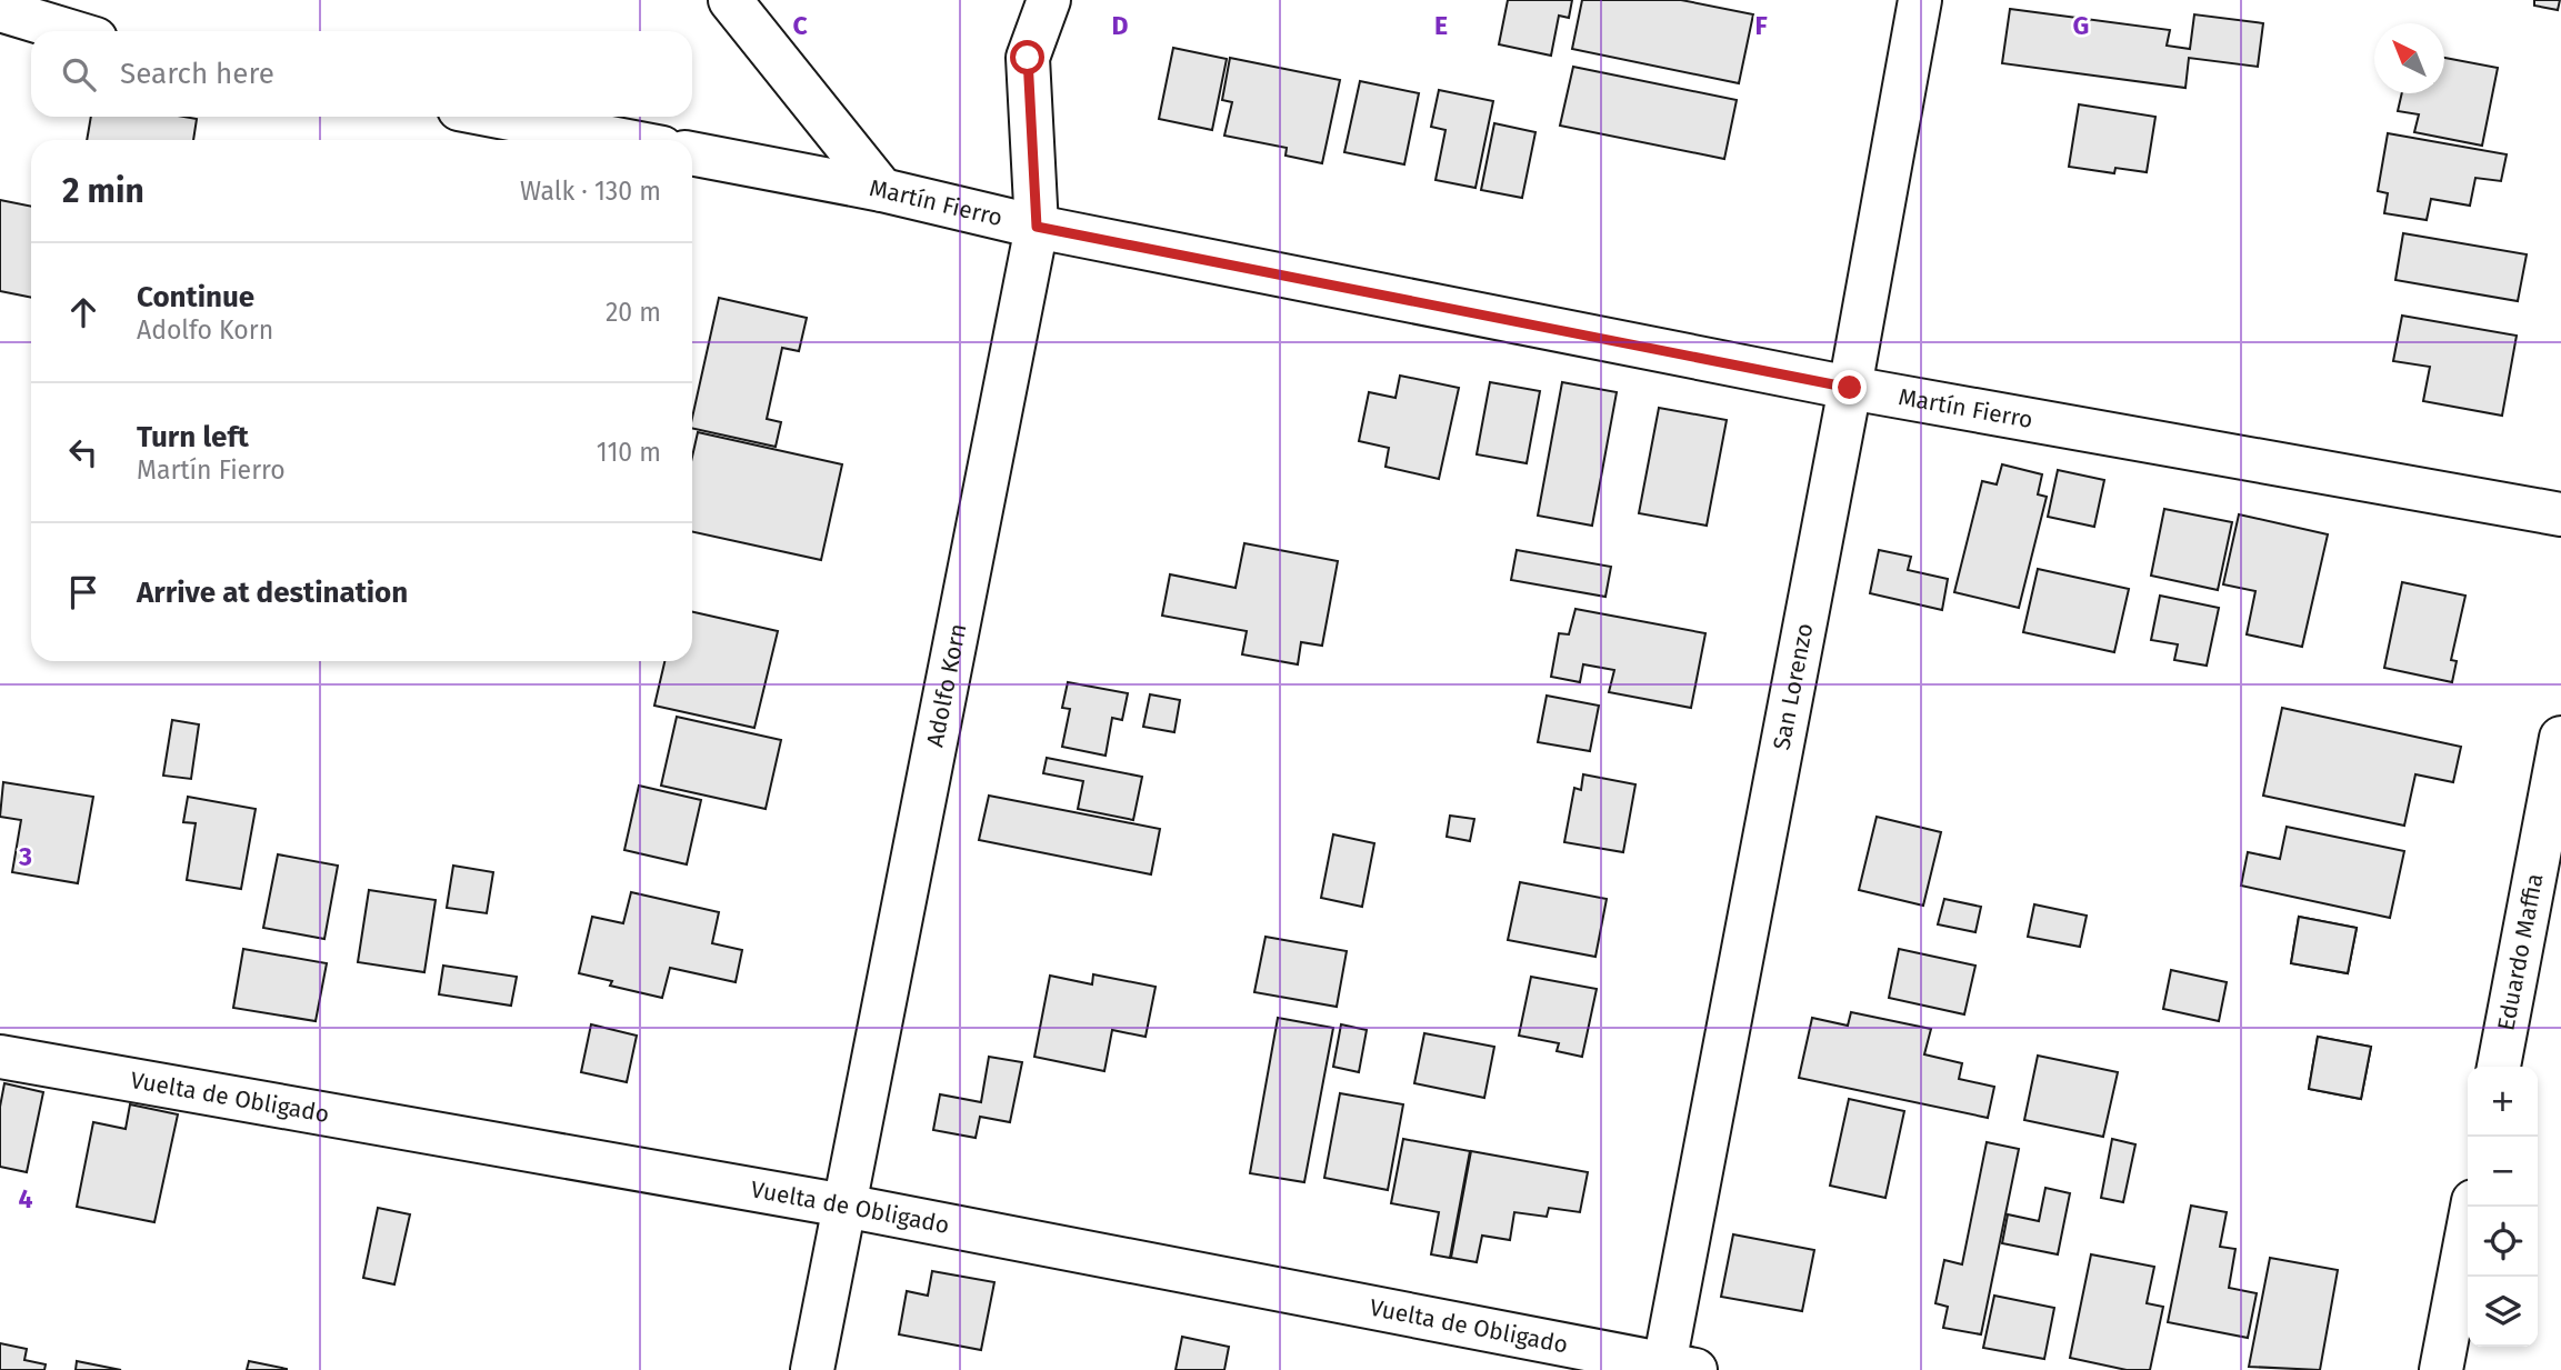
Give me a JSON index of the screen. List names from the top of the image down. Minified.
{"streets":{"street":["Martín Fierro","Adolfo Korn","San Lorenzo","Eduardo Maffia","Vuelta de Obligado"]},"crossings":[["Martín Fierro","Adolfo Korn"],["Martín Fierro","San Lorenzo"],["Adolfo Korn","Vuelta de Obligado"],["San Lorenzo","Vuelta de Obligado"]],"north":"top left","page":{"search":"Search here","heading":["2 min","Walk · 130 m"],"list":[["Continue","Adolfo Korn","20 m"],["Turn left","Martín Fierro","110 m"],"Arrive at destination"],"map_buttons":["+","−"]},"grid":{"columns":["C","D","E","F","G"],"rows":["3","4"]}}
